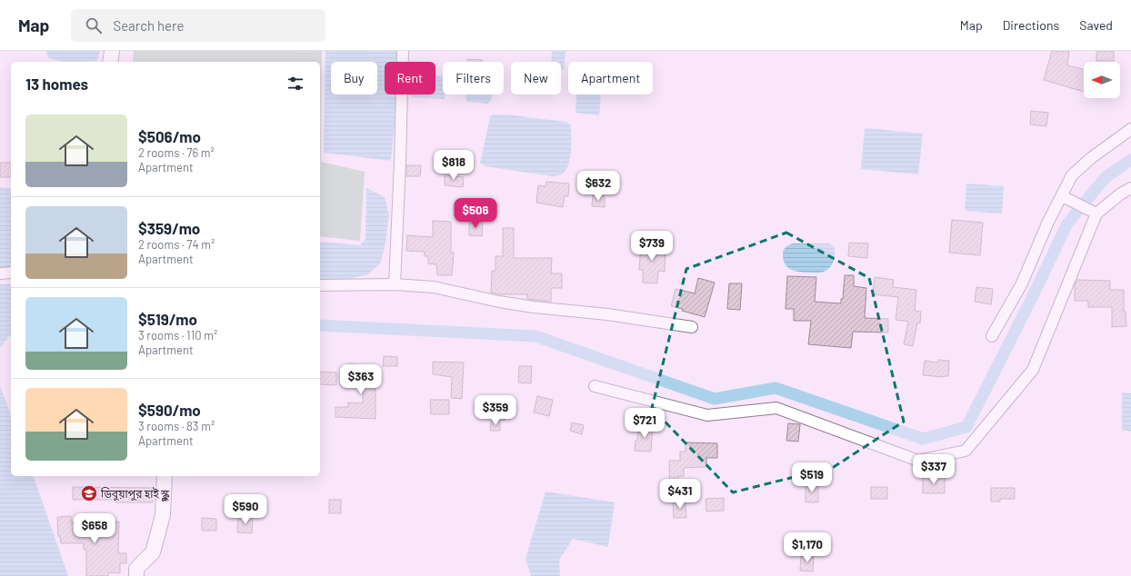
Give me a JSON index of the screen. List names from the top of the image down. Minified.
{"places":{"school or university":["ডিবুয়াপুর হাই স্কুল"]},"north":"left","page":{"header":"Map","search":"Search here","nav":["Map","Directions","Saved"],"chip":["Buy","Rent","Filters","New","Apartment"],"heading":"13 homes","list":[{"name":"$506/mo","note":"2 rooms · 76 m² · Apartment"},{"name":"$359/mo","note":"2 rooms · 74 m² · Apartment"},{"name":"$519/mo","note":"3 rooms · 110 m² · Apartment"},{"name":"$590/mo","note":"3 rooms · 83 m² · Apartment"}],"price":["$818","$632","$506","$739","$363","$359","$721","$337","$519","$431","$590","$658","$1,170"]}}
